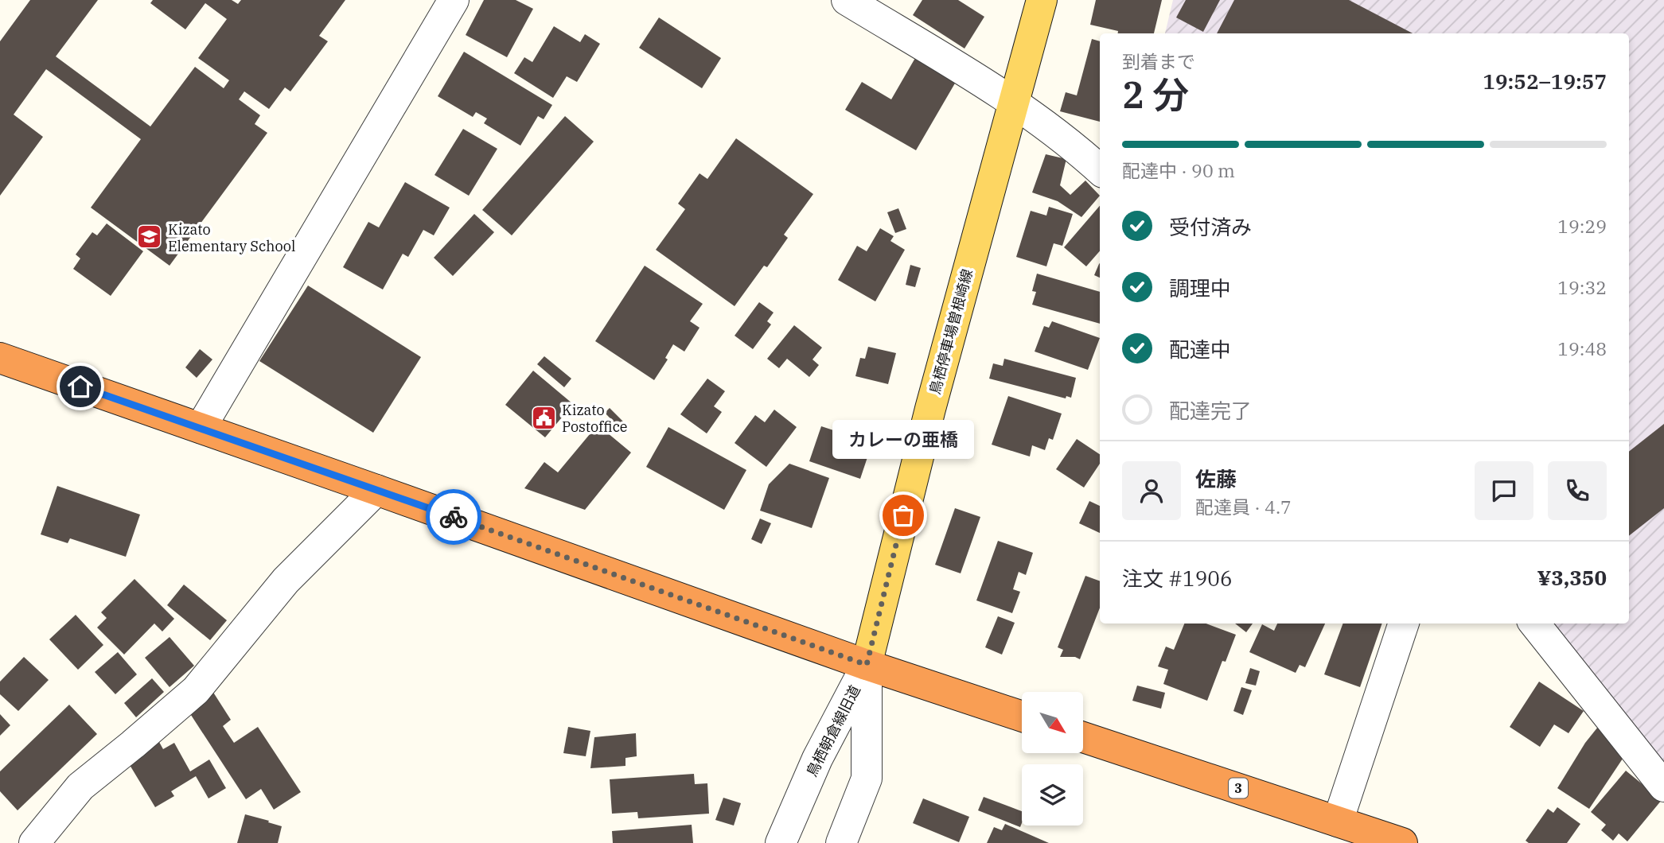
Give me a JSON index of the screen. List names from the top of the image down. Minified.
{"streets":{"highway":["3"],"main road":["鳥栖停車場曽根崎線"],"street":["鳥栖朝倉線旧道"]},"crossings":[["鳥栖停車場曽根崎線","鳥栖朝倉線旧道"]],"places":{"school or university":["Kizato Elementary School"],"public building":["Kizato Postoffice"],"other":["カレーの亜橋"]},"north":"bottom right","page":{"heading":["2 分","到着まで","19:52–19:57"],"panel":["佐藤","配達員 · 4.7","注文 #1906","¥3,350"],"bar":"配達中 · 90 m","list":[["受付済み","19:29"],["調理中","19:32"],["配達中","19:48"],"配達完了"],"bubble":"カレーの亜橋"}}
